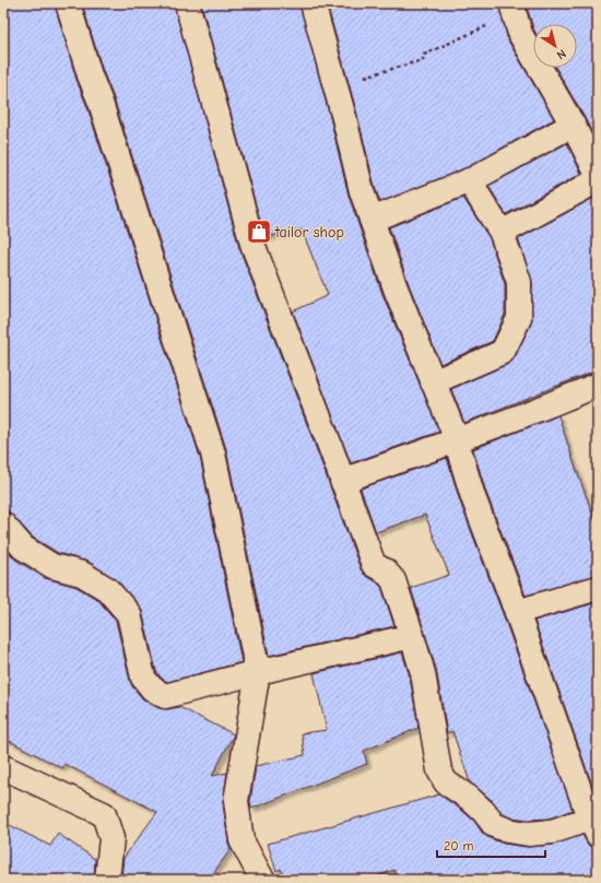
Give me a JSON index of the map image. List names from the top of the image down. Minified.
{"places":{"shop":["tailor shop"]},"scale_bar":"20 m","north":"bottom right"}
